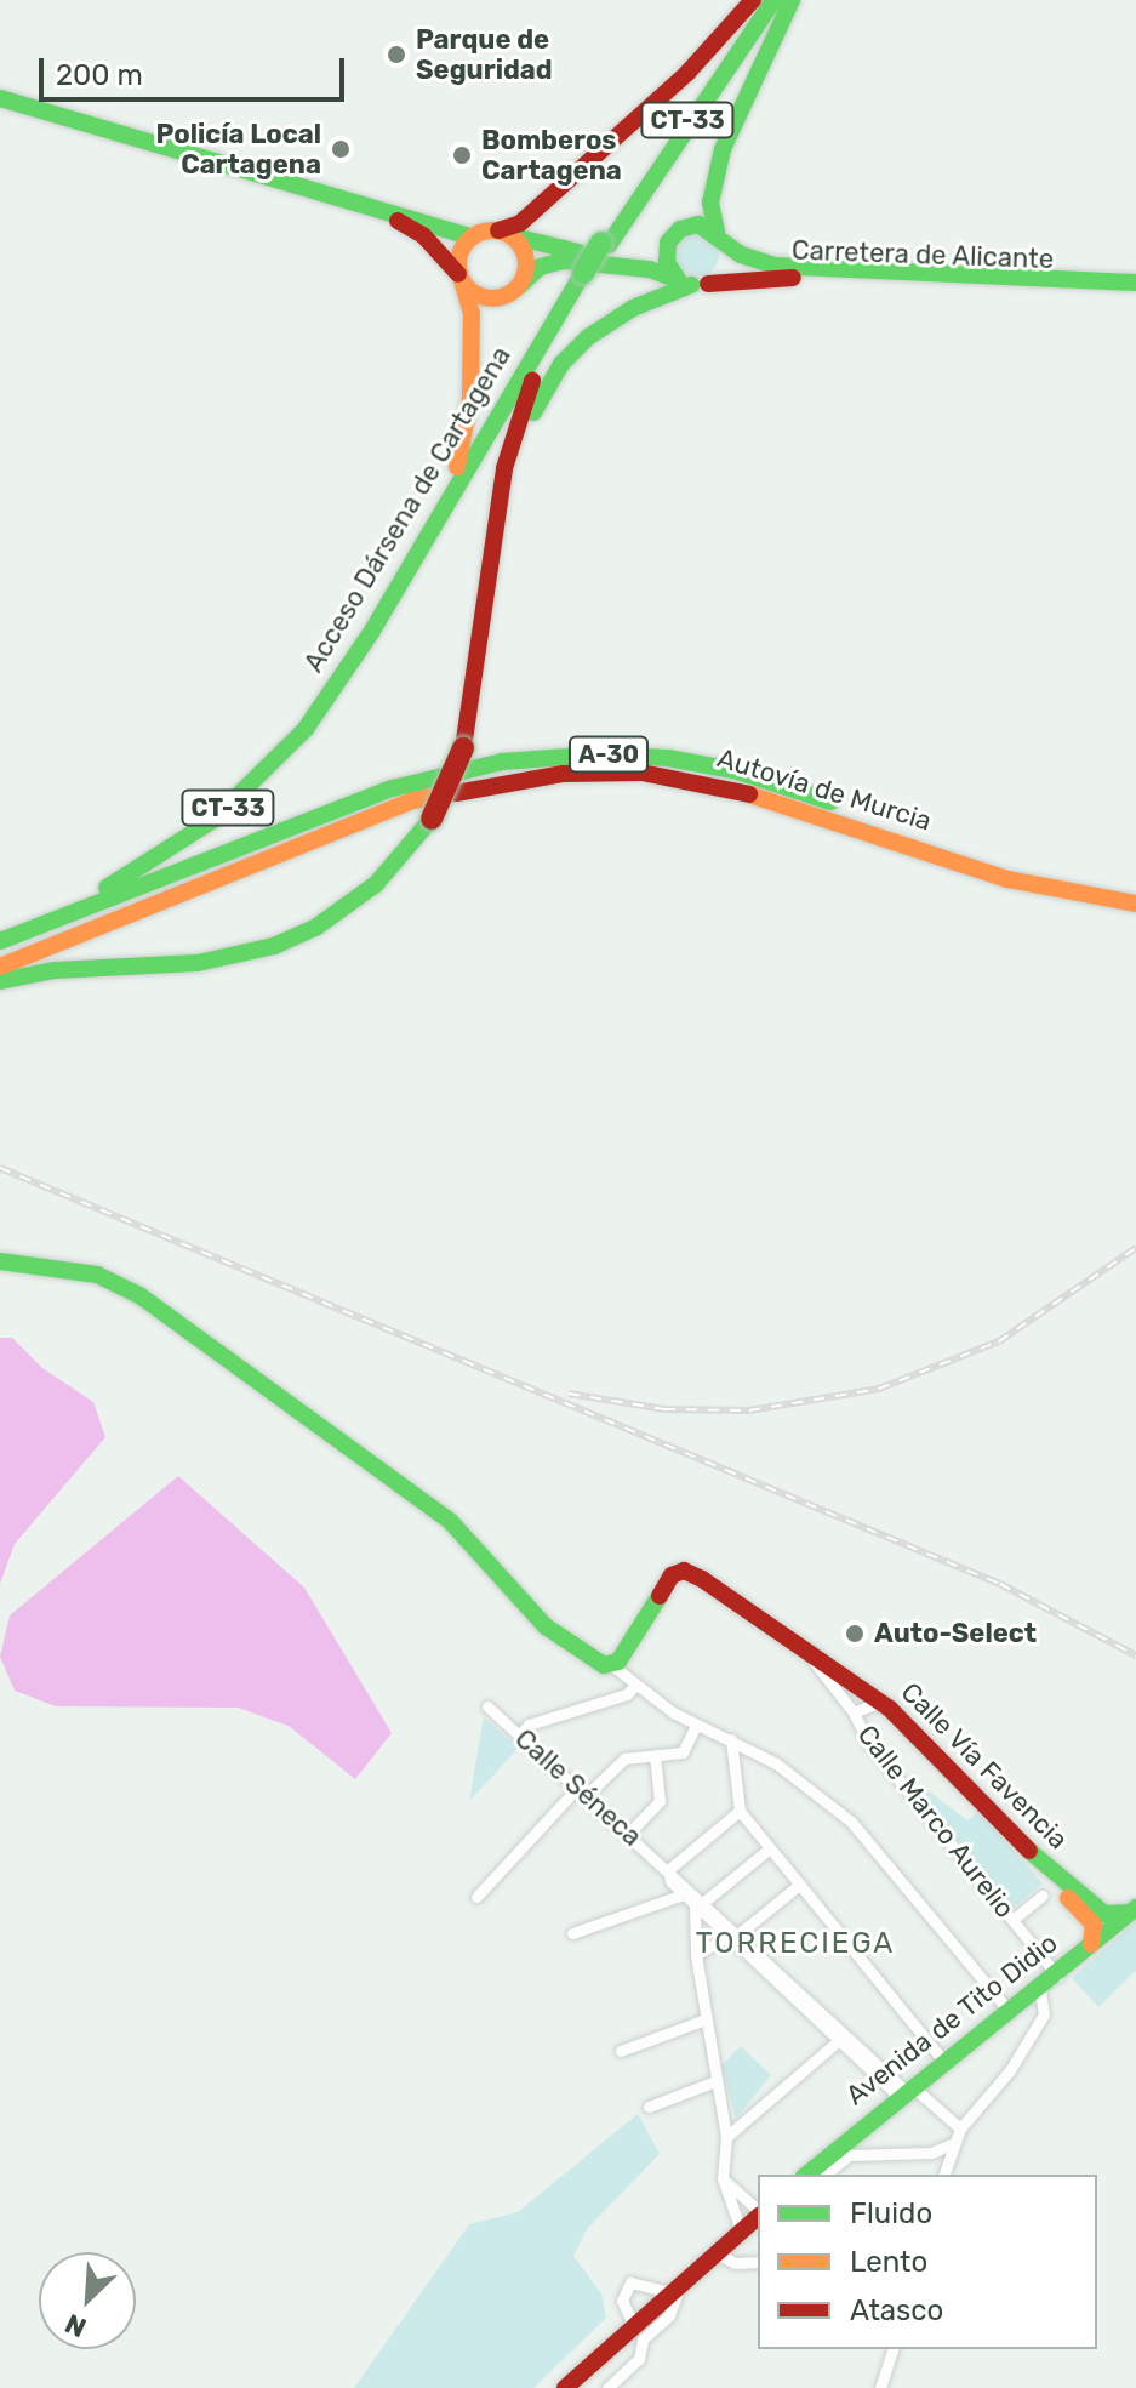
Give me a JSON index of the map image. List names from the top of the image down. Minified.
{"streets":{"main road":["CT-33","Carretera de Alicante","Acceso Dársena de Cartagena","A-30","Autovía de Murcia","Calle Vía Favencia","Avenida de Tito Didio"],"street":["Calle Séneca","Calle Marco Aurelio"]},"crossings":[["Acceso Dársena de Cartagena","Autovía de Murcia"],["Calle Vía Favencia","Calle Marco Aurelio"],["Calle Vía Favencia","Avenida de Tito Didio"],["Calle Séneca","Avenida de Tito Didio"],["Calle Marco Aurelio","Avenida de Tito Didio"]],"districts":["TORRECIEGA"],"places":["Parque de Seguridad","Policía Local Cartagena","Bomberos Cartagena","Auto-Select"],"legend":["Fluido","Lento","Atasco"],"scale_bar":"200 m","north":"bottom left"}
